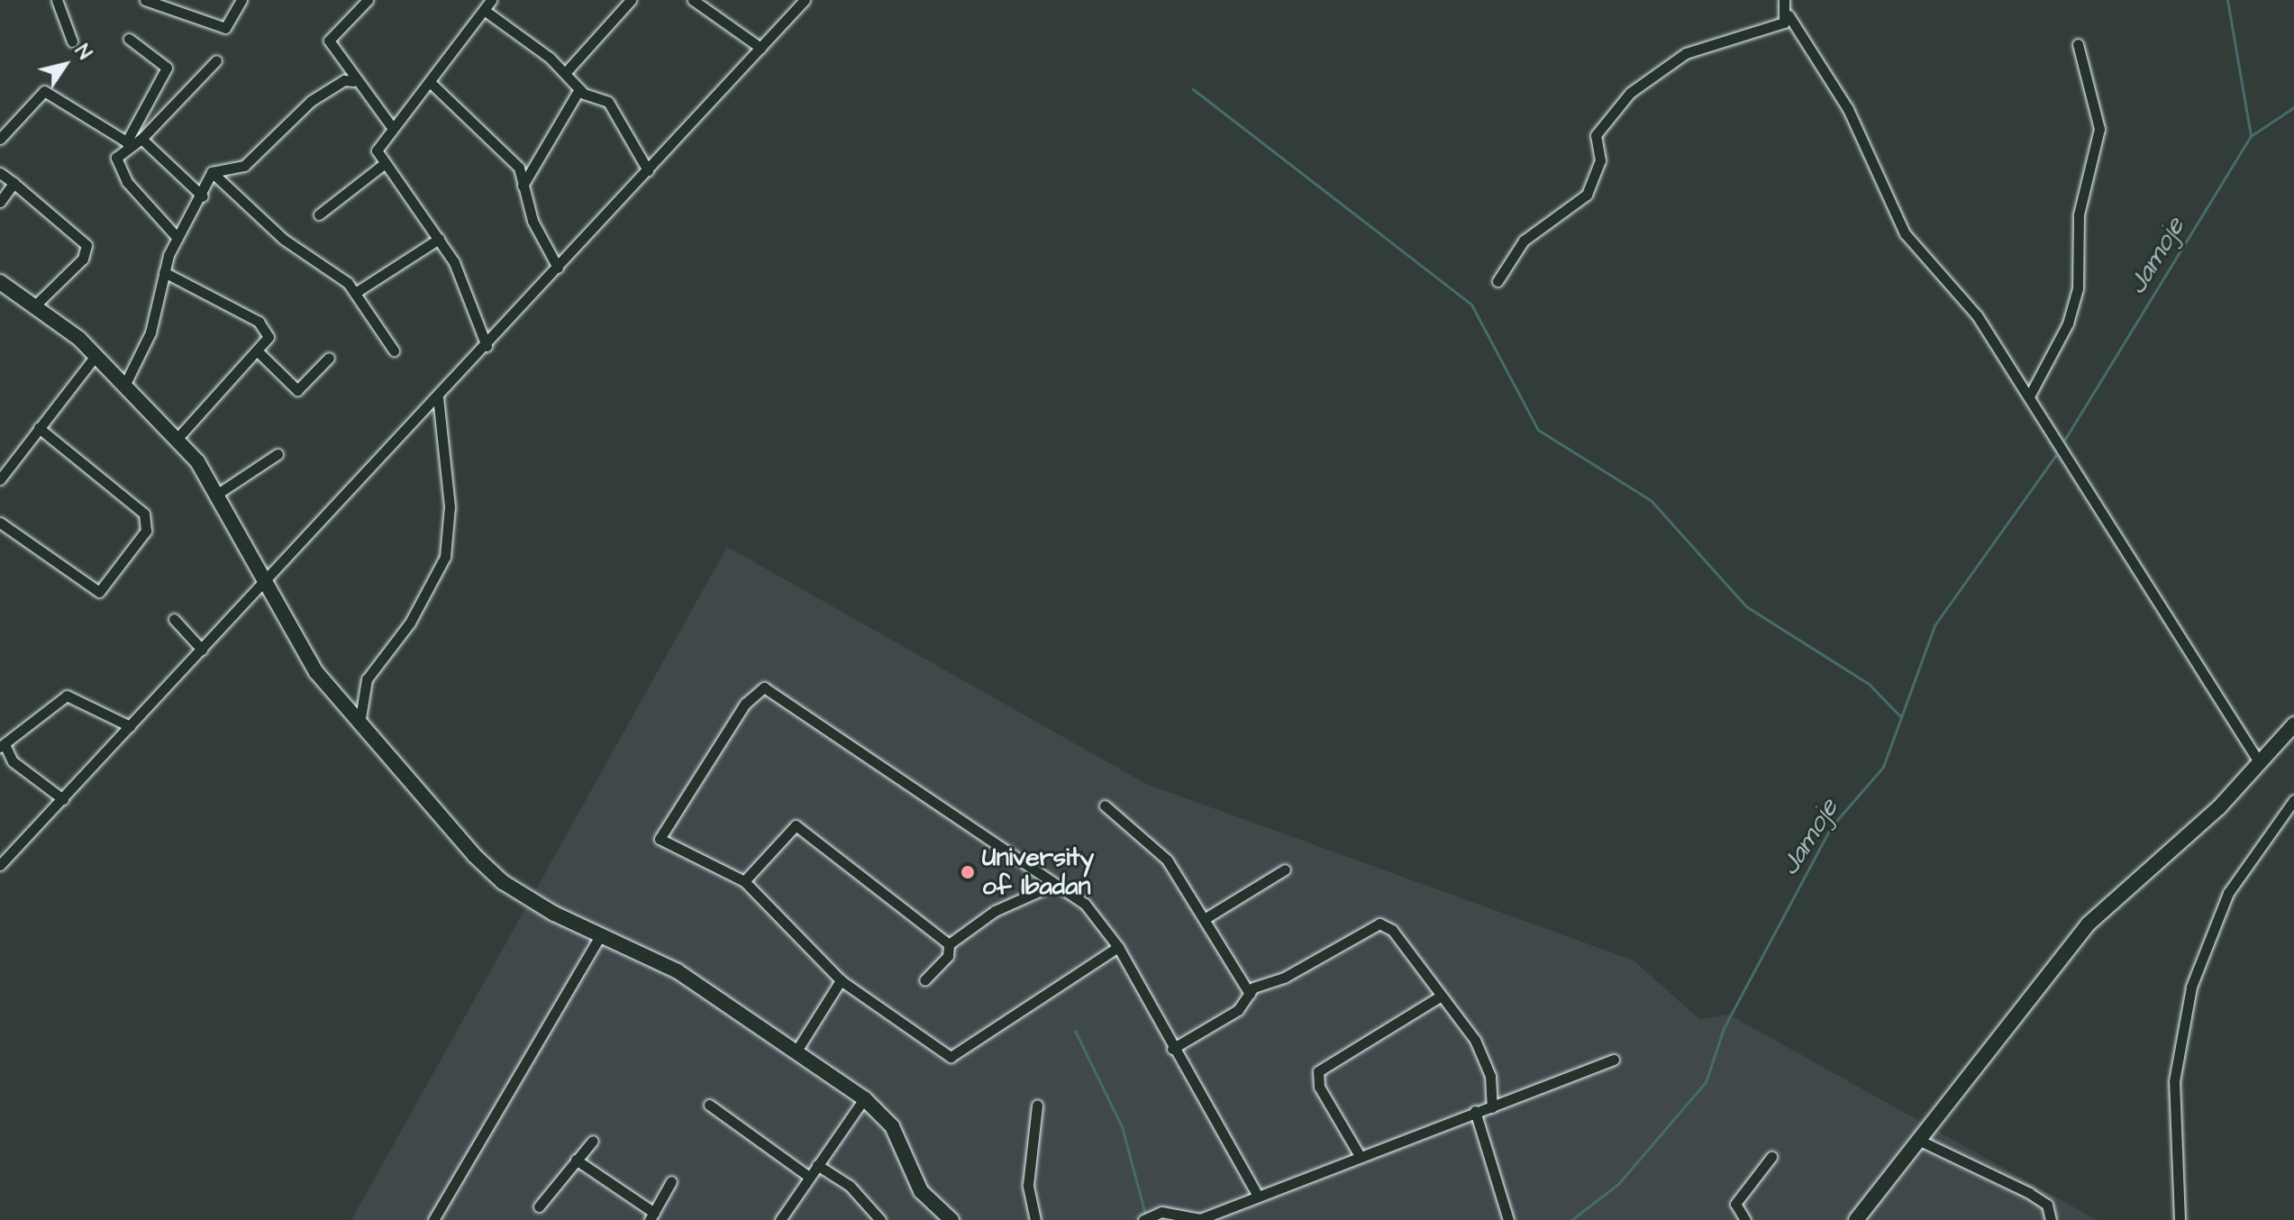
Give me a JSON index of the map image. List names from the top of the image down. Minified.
{"water":["Jamoje"],"places":["University of Ibadan"],"north":"top right"}
